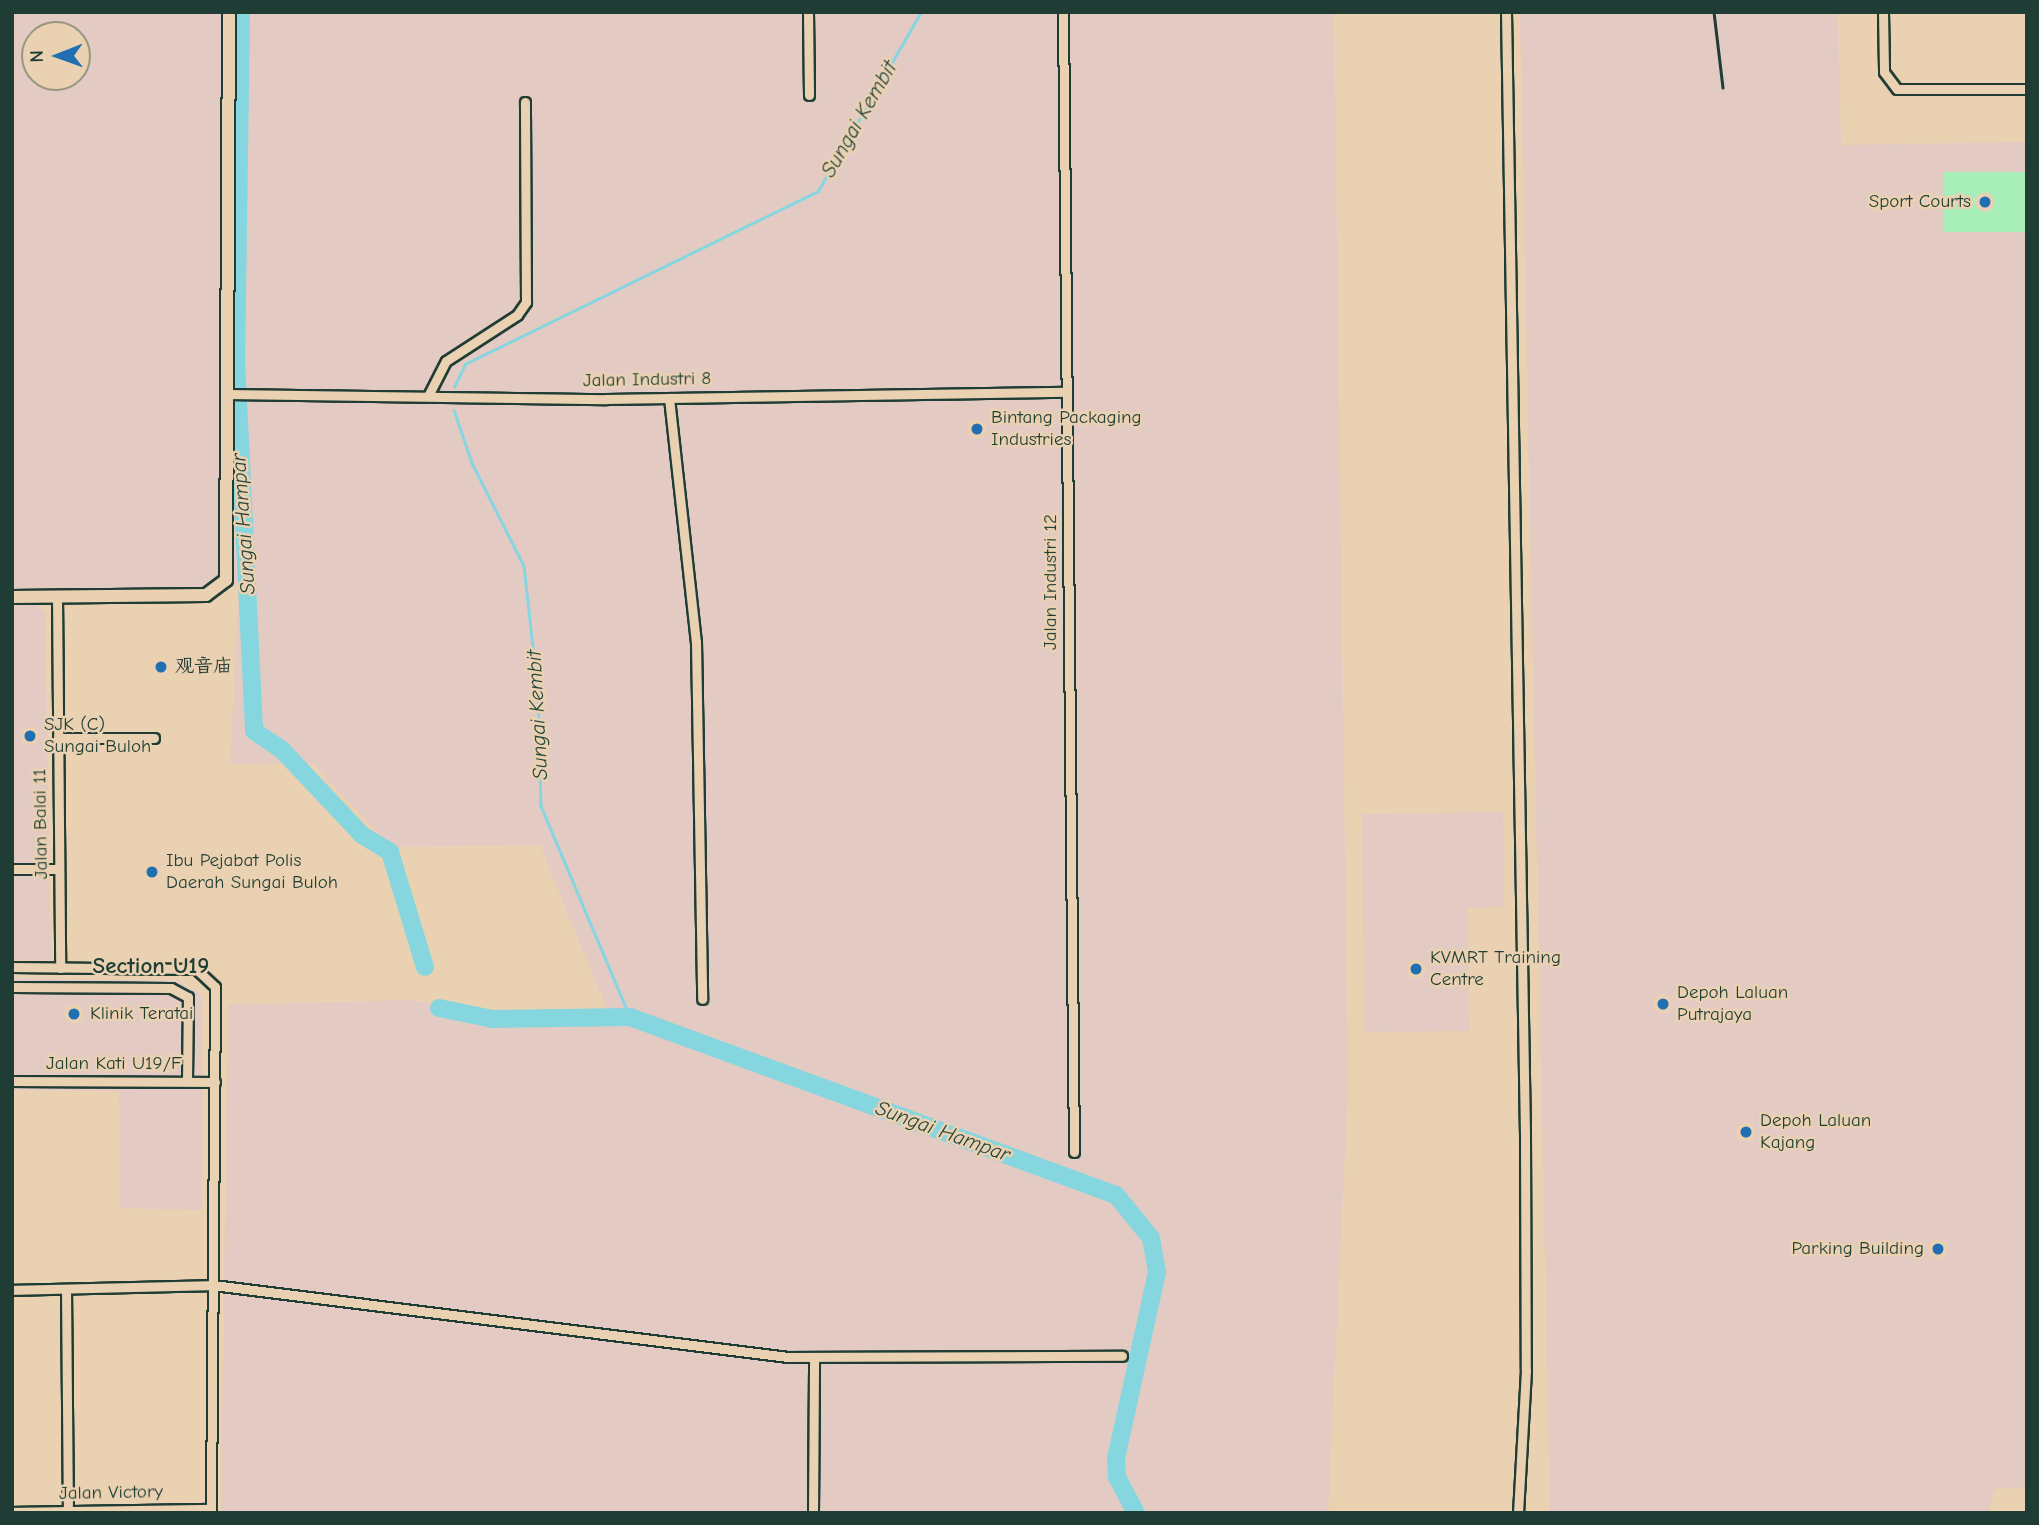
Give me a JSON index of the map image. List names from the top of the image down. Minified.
{"streets":{"street":["Jalan Industri 8","Jalan Industri 12","Jalan Balai 11","Jalan Kati U19/F","Jalan Victory"]},"crossings":[["Jalan Industri 8","Jalan Industri 12"]],"districts":["Section U19"],"water":["Sungai Kembit","Sungai Hampar"],"places":["Sport Courts","Bintang Packaging Industries","观音庙","SJK (C) Sungai Buloh","Ibu Pejabat Polis Daerah Sungai Buloh","KVMRT Training Centre","Depoh Laluan Putrajaya","Klinik Teratai","Depoh Laluan Kajang","Parking Building"],"north":"left"}
